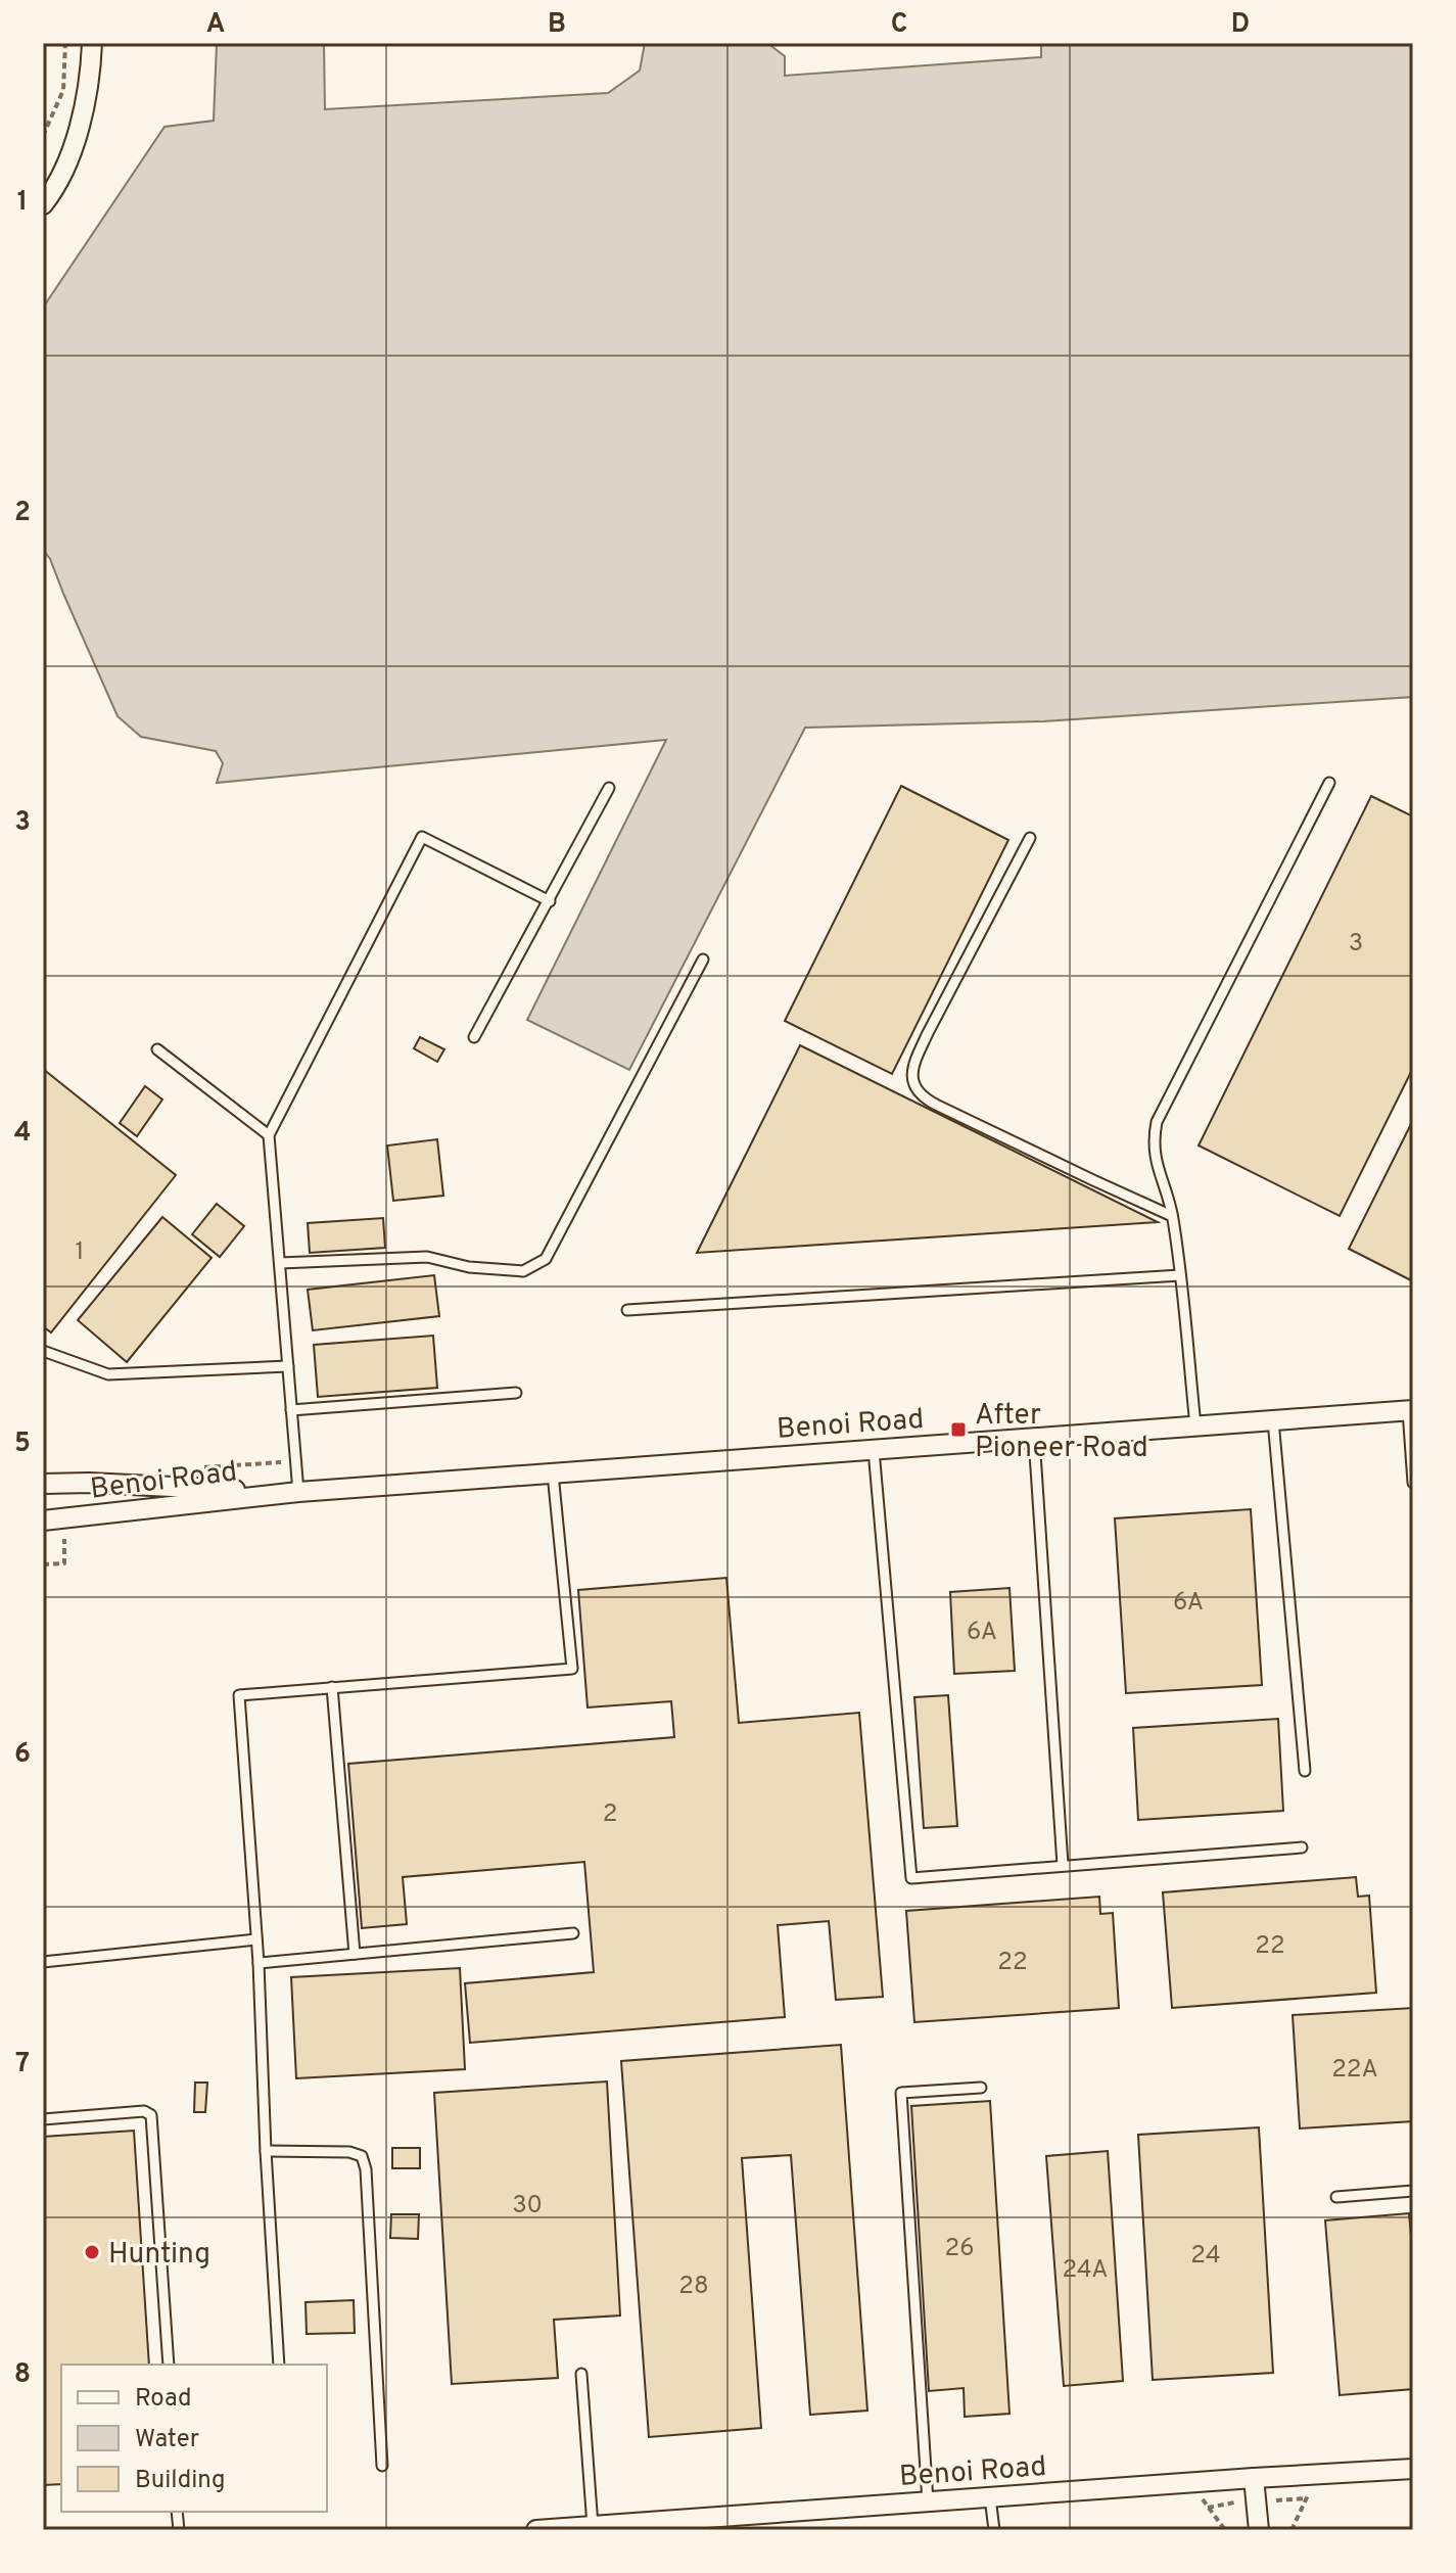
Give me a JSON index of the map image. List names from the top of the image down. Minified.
{"streets":{"street":["Benoi Road"]},"places":{"transit":["After Pioneer Road"],"other":["Hunting"]},"house_numbers":["3","1","6A","6A","2","22","22","22A","30","26","24","24A","28"],"legend":["Road","Water","Building"],"grid":{"columns":["A","B","C","D"],"rows":["1","2","3","4","5","6","7","8"]}}
